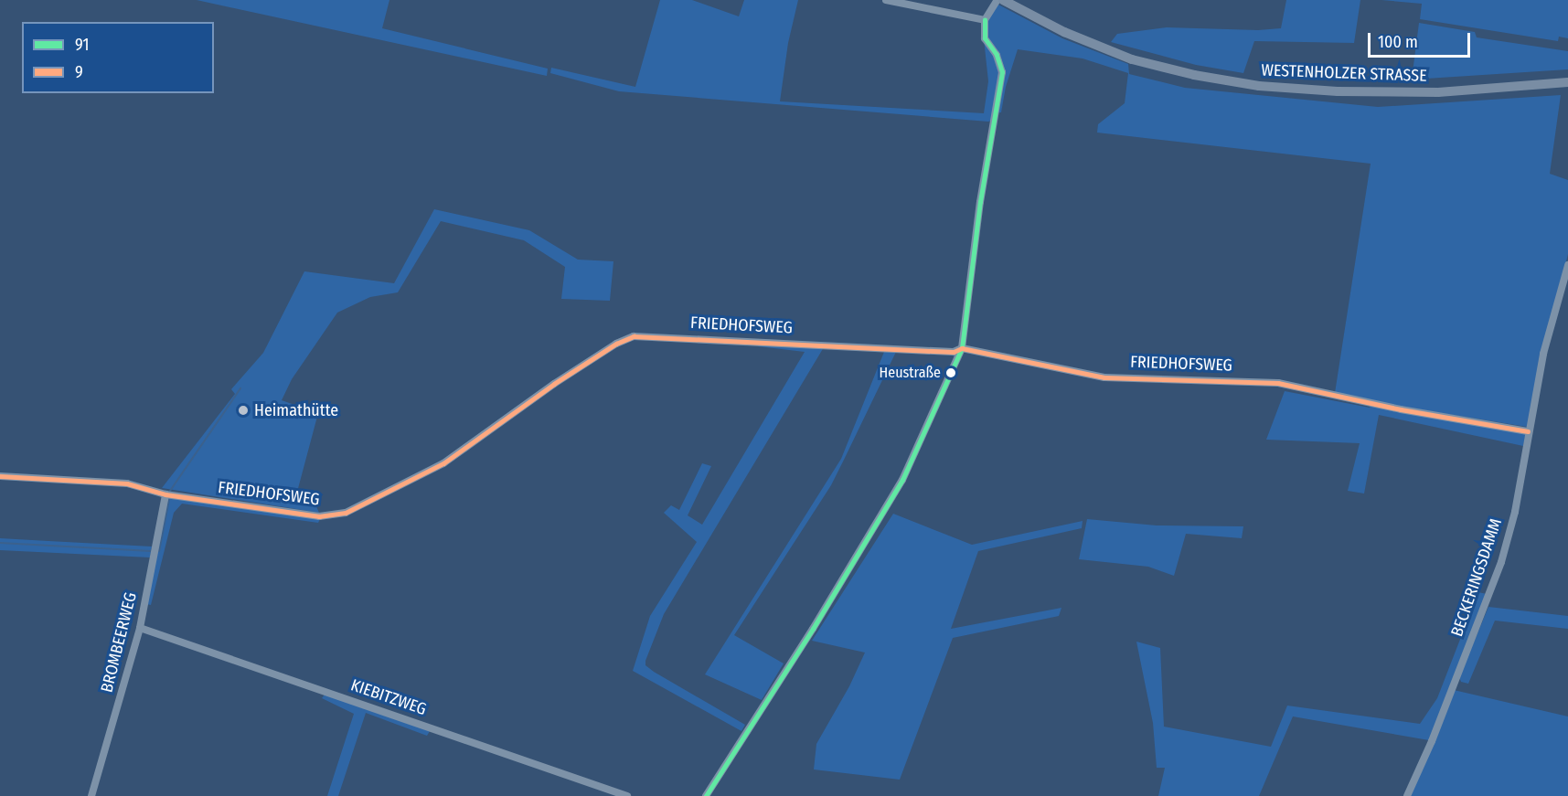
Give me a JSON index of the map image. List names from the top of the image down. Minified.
{"streets":{"main road":["WESTENHOLZER STRASSE"],"street":["FRIEDHOFSWEG","BECKERINGSDAMM","BROMBEERWEG","KIEBITZWEG"]},"crossings":[["FRIEDHOFSWEG","BECKERINGSDAMM"],["FRIEDHOFSWEG","BROMBEERWEG"],["BROMBEERWEG","KIEBITZWEG"]],"places":["Heustraße","Heimathütte"],"lines":["transit line 91","transit line 9"],"legend":["91","9"],"scale_bar":"100 m"}
